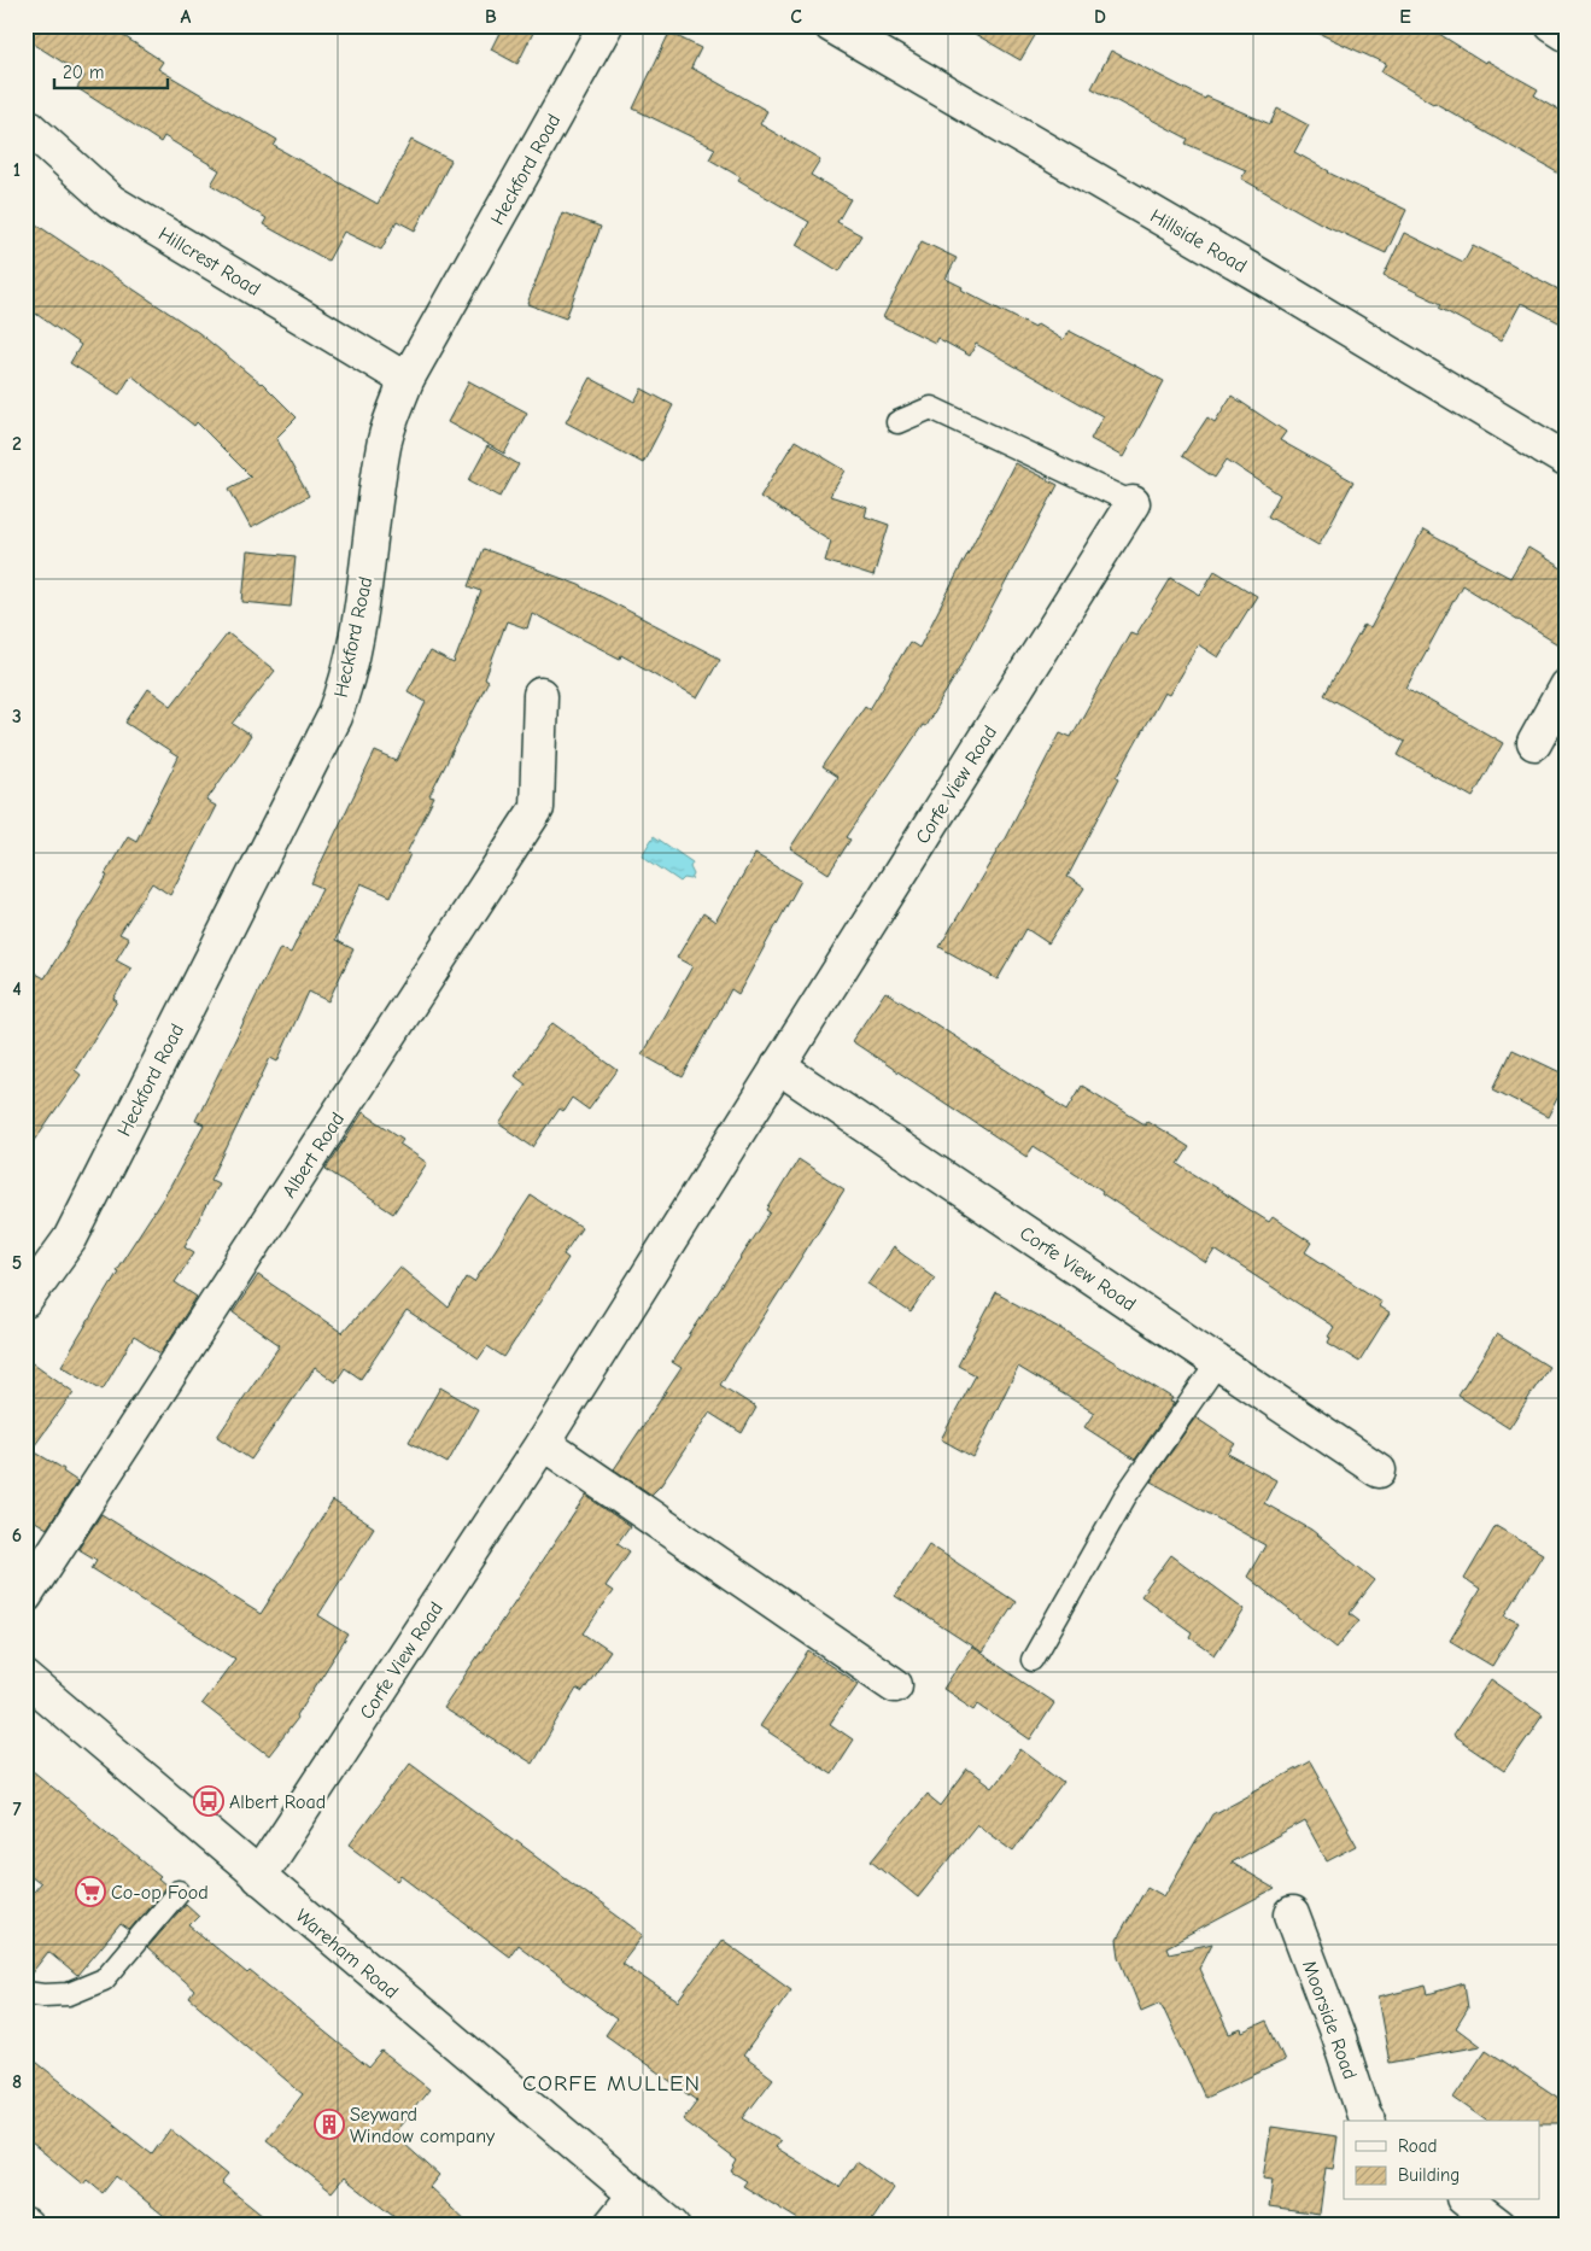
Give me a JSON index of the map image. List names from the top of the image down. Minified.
{"streets":{"street":["Heckford Road","Hillside Road","Hillcrest Road","Corfe View Road","Albert Road","Wareham Road","Moorside Road"]},"crossings":[["Heckford Road","Hillcrest Road"],["Corfe View Road","Wareham Road"]],"districts":["CORFE MULLEN"],"places":{"bus stop":["Albert Road"],"supermarket":["Co-op Food"],"building":["Seyward Window company"]},"legend":["Road","Building"],"scale_bar":"20 m","grid":{"columns":["A","B","C","D","E"],"rows":["1","2","3","4","5","6","7","8"]}}
